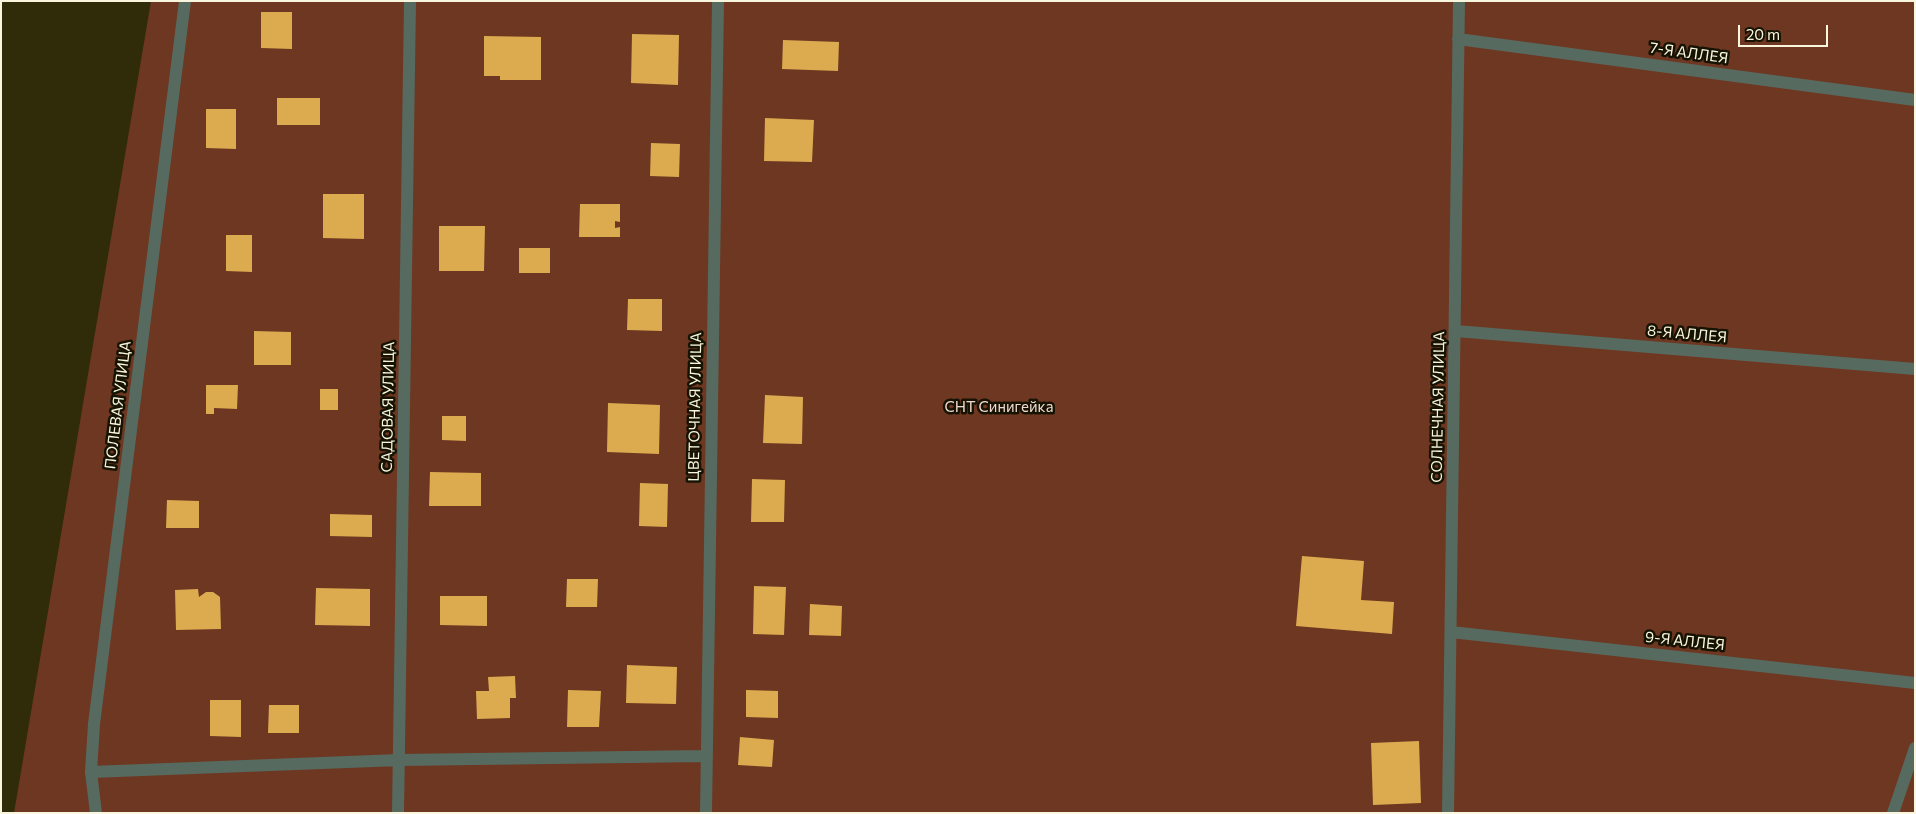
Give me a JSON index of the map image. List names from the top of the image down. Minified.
{"streets":{"street":["7-Я АЛЛЕЯ","8-Я АЛЛЕЯ","ПОЛЕВАЯ УЛИЦА","САДОВАЯ УЛИЦА","ЦВЕТОЧНАЯ УЛИЦА","СОЛНЕЧНАЯ УЛИЦА","9-Я АЛЛЕЯ"]},"crossings":[["7-Я АЛЛЕЯ","СОЛНЕЧНАЯ УЛИЦА"],["8-Я АЛЛЕЯ","СОЛНЕЧНАЯ УЛИЦА"],["СОЛНЕЧНАЯ УЛИЦА","9-Я АЛЛЕЯ"]],"parks":["СНТ Синигейка"],"scale_bar":"20 m"}
